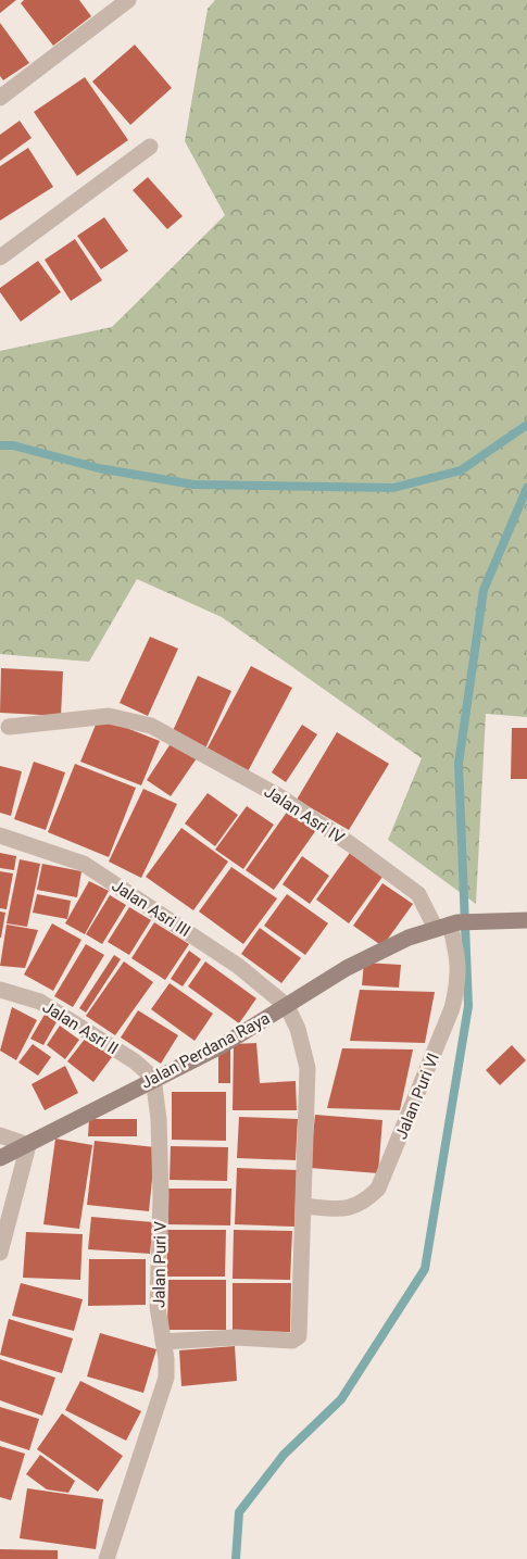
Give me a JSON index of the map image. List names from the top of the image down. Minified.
{"streets":{"street":["Jalan Asri IV","Jalan Asri III","Jalan Asri II","Jalan Perdana Raya","Jalan Puri VI","Jalan Puri V"]},"crossings":[["Jalan Asri IV","Jalan Perdana Raya"],["Jalan Asri IV","Jalan Puri VI"],["Jalan Asri III","Jalan Perdana Raya"],["Jalan Asri II","Jalan Perdana Raya"],["Jalan Asri II","Jalan Puri V"],["Jalan Perdana Raya","Jalan Puri VI"],["Jalan Perdana Raya","Jalan Puri V"]]}
